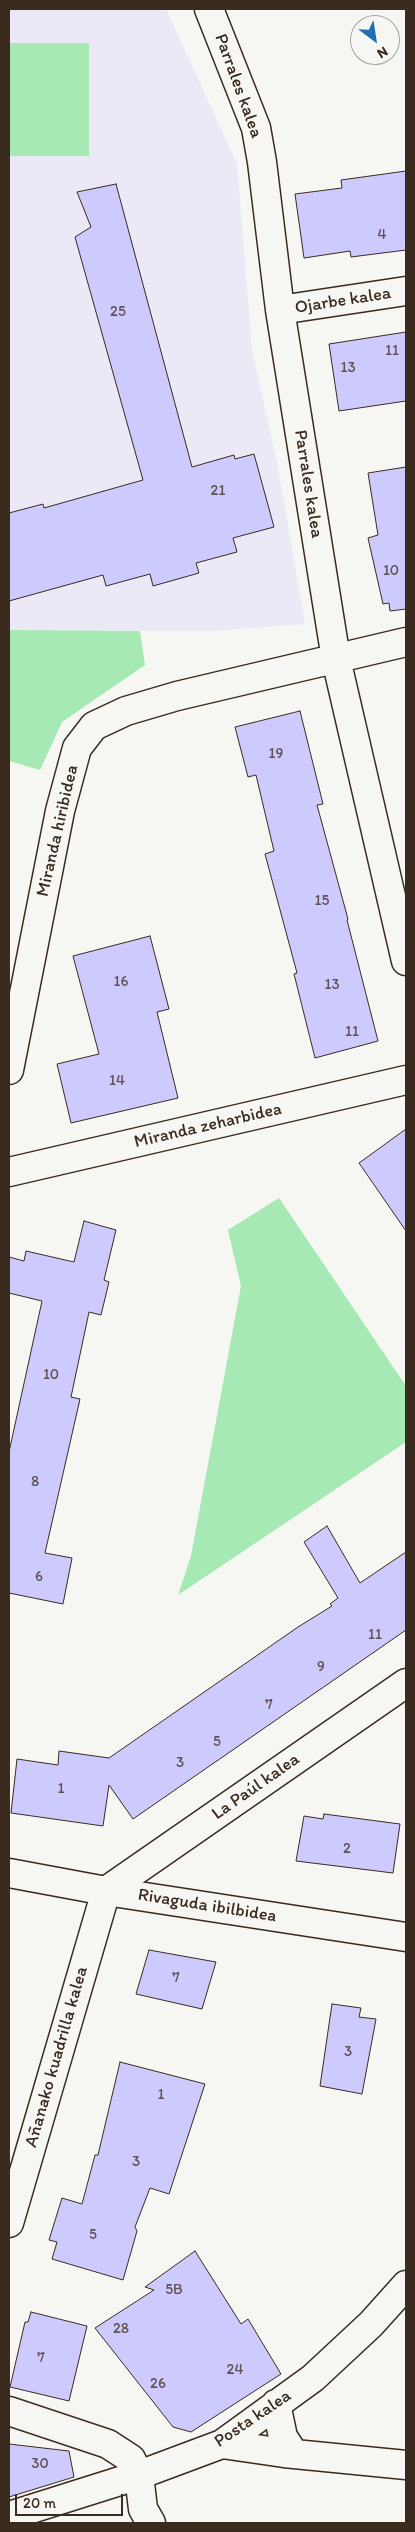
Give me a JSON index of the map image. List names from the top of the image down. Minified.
{"streets":{"street":["Parrales kalea","Ojarbe kalea","Miranda hiribidea","Miranda zeharbidea","La Paúl kalea","Rivaguda ibilbidea","Añanako kuadrilla kalea","Posta kalea"]},"crossings":[["Parrales kalea","Ojarbe kalea"],["Parrales kalea","Miranda hiribidea"],["La Paúl kalea","Rivaguda ibilbidea"],["La Paúl kalea","Añanako kuadrilla kalea"],["Rivaguda ibilbidea","Añanako kuadrilla kalea"]],"house_numbers":["4","25","11","13","21","10","19","15","16","13","11","14","10","8","6","11","9","7","5","3","1","2","7","3","1","3","5","5B","28","7","24","26","30"],"scale_bar":"20 m","north":"bottom right"}
